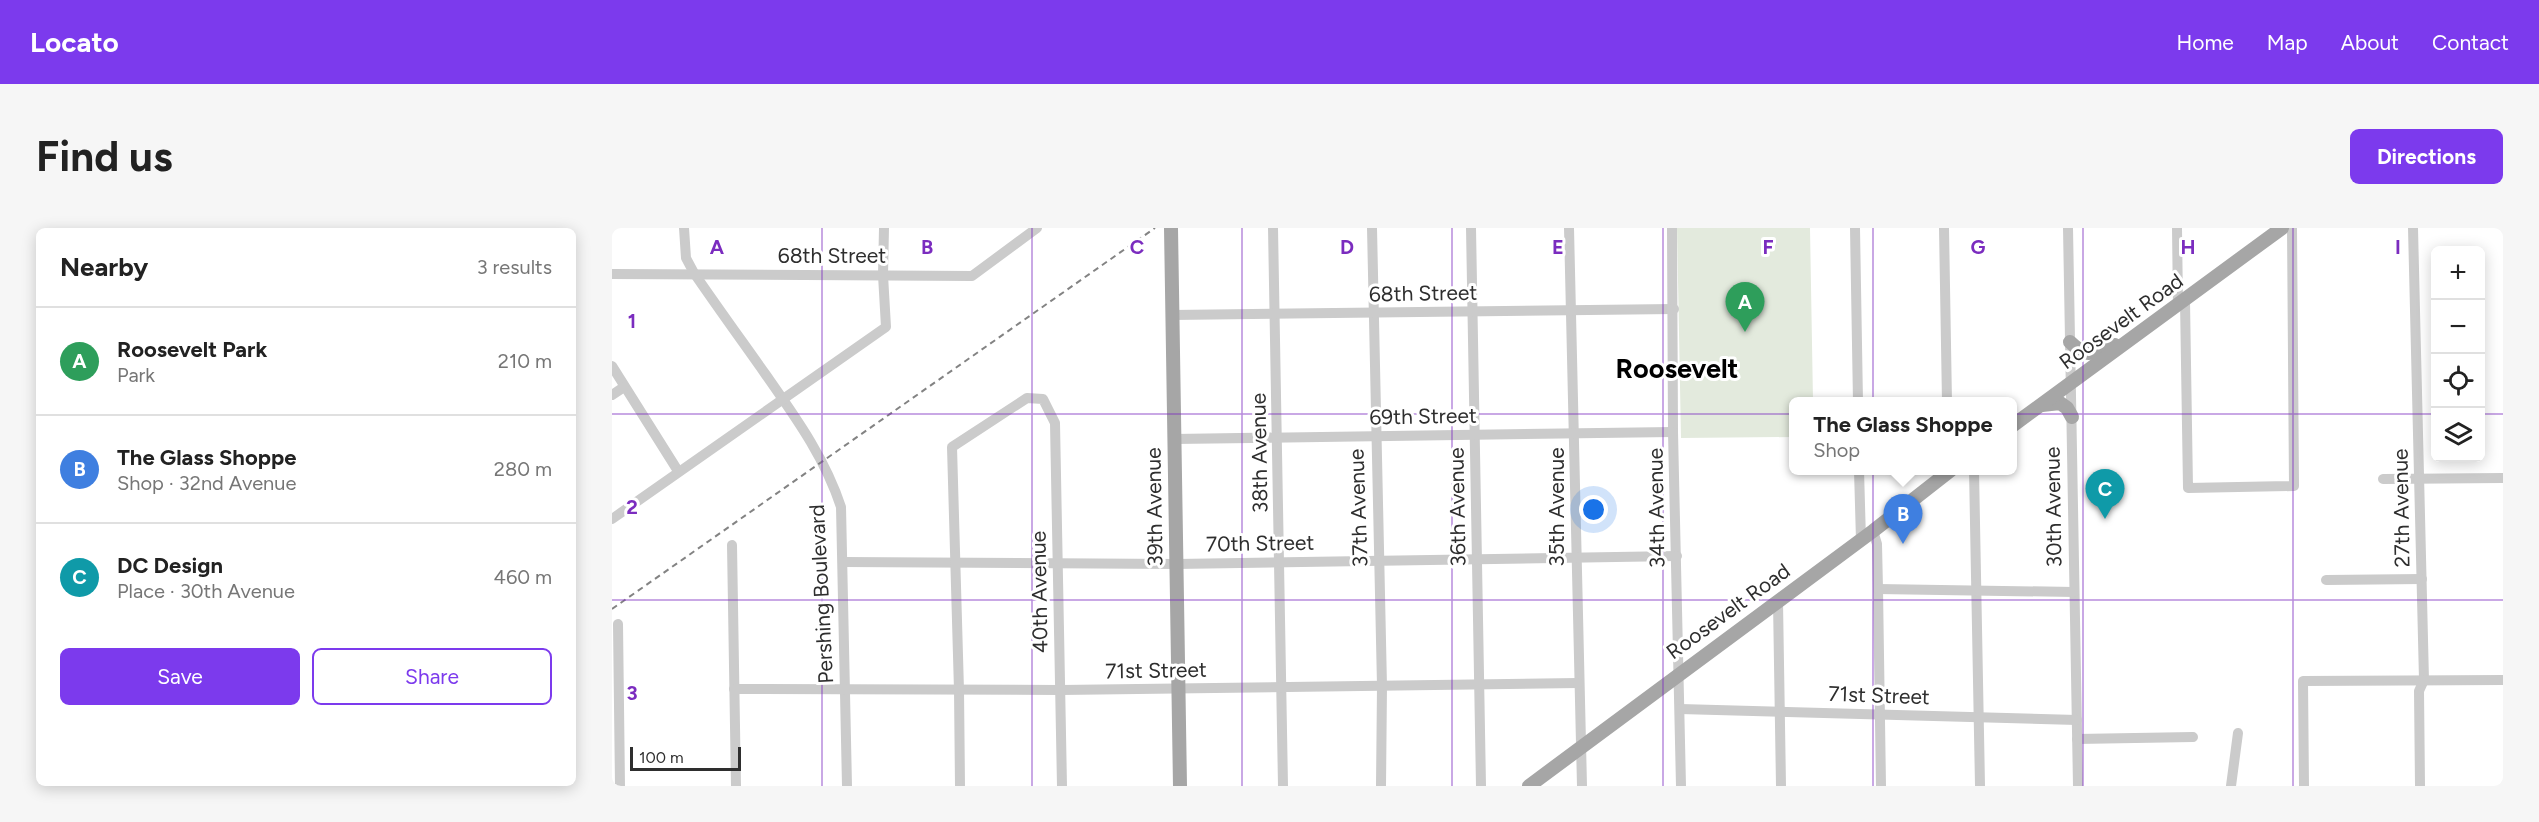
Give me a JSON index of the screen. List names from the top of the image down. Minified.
{"streets":{"main road":["Roosevelt Road","39th Avenue"],"street":["68th Street","69th Street","38th Avenue","36th Avenue","35th Avenue","30th Avenue","37th Avenue","34th Avenue","27th Avenue","70th Street","40th Avenue","Pershing Boulevard","71st Street"]},"crossings":[["68th Street","38th Avenue"],["68th Street","39th Avenue"],["68th Street","36th Avenue"],["68th Street","35th Avenue"],["68th Street","37th Avenue"],["68th Street","34th Avenue"],["68th Street","Pershing Boulevard"],["Roosevelt Road","35th Avenue"],["Roosevelt Road","30th Avenue"],["Roosevelt Road","34th Avenue"],["69th Street","38th Avenue"],["69th Street","39th Avenue"],["69th Street","36th Avenue"],["69th Street","35th Avenue"],["69th Street","37th Avenue"],["69th Street","34th Avenue"],["38th Avenue","70th Street"],["38th Avenue","71st Street"],["39th Avenue","70th Street"],["39th Avenue","71st Street"],["36th Avenue","70th Street"],["36th Avenue","71st Street"],["35th Avenue","70th Street"],["35th Avenue","71st Street"],["30th Avenue","71st Street"],["37th Avenue","70th Street"],["37th Avenue","71st Street"],["34th Avenue","70th Street"],["34th Avenue","71st Street"],["70th Street","40th Avenue"],["70th Street","Pershing Boulevard"],["40th Avenue","71st Street"],["Pershing Boulevard","71st Street"]],"districts":["Roosevelt"],"scale_bar":"100 m","page":{"header":"Locato","nav":["Home","Map","About","Contact"],"buttons":["Directions",["Save","Share"]],"title":"Find us","heading":["Nearby","3 results"],"map_buttons":["+","−"],"pins":["A","C","B"],"list":[{"mark":"A","name":"Roosevelt Park","note":"Park","value":"210 m"},{"mark":"B","name":"The Glass Shoppe","note":"Shop · 32nd Avenue","value":"280 m"},{"mark":"C","name":"DC Design","note":"Place · 30th Avenue","value":"460 m"}],"popup":["The Glass Shoppe","Shop"],"scale":"100 m"},"grid":{"columns":["A","B","C","D","E","F","G","H","I"],"rows":["1","2","3"]}}
